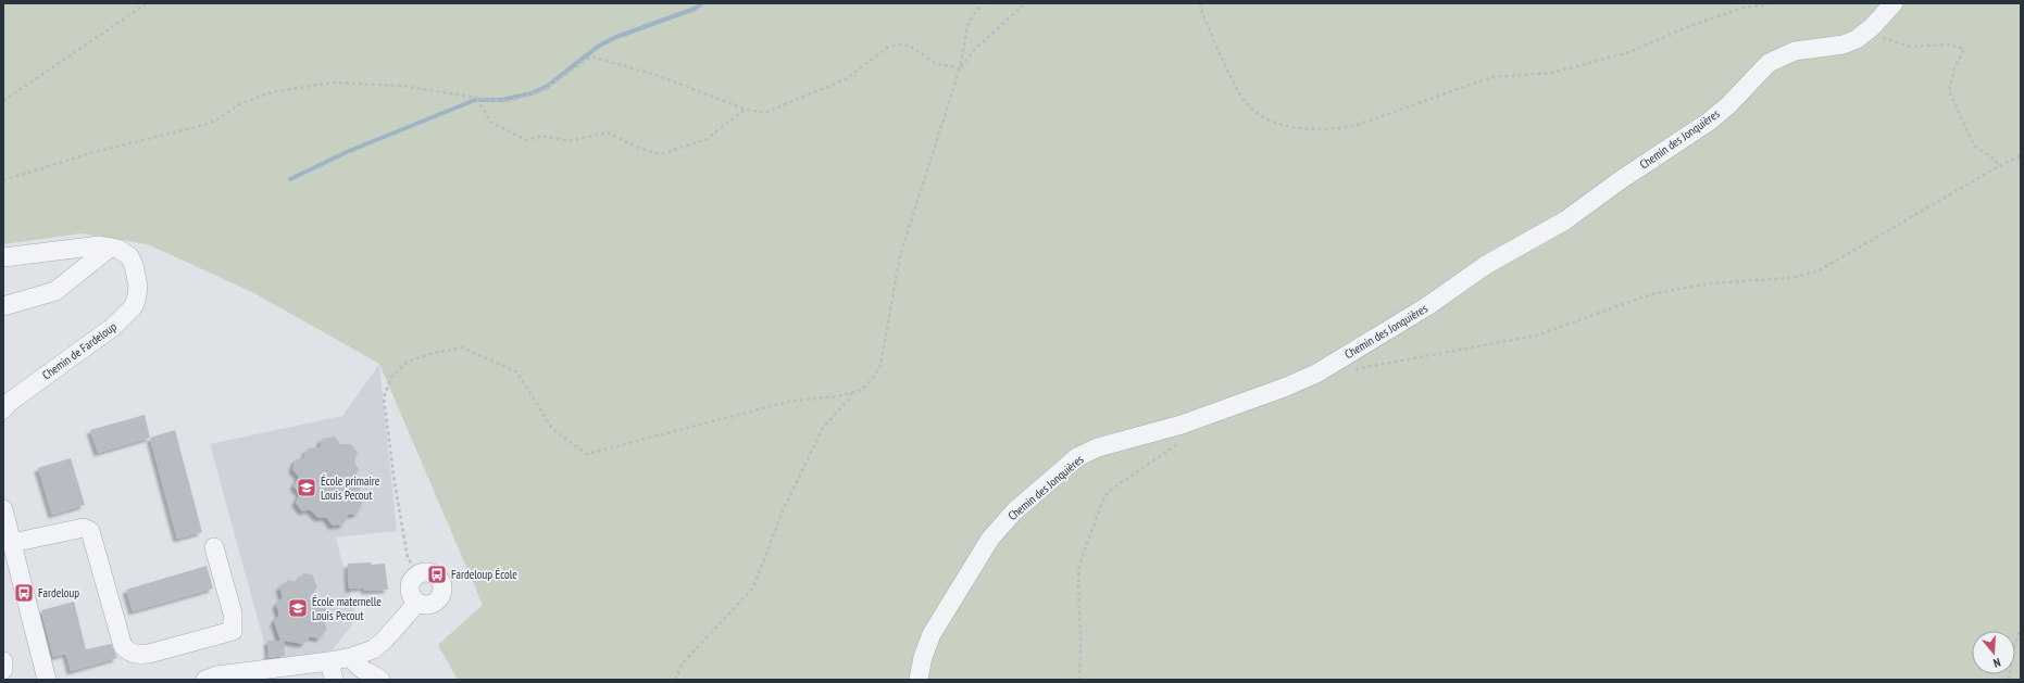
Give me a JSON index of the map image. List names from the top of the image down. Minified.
{"streets":{"street":["Chemin des Jonquières","Chemin de Fardeloup"]},"places":{"school or university":["École primaire Louis Pecout","École maternelle Louis Pecout"],"bus stop":["Fardeloup École","Fardeloup"]},"north":"bottom"}
